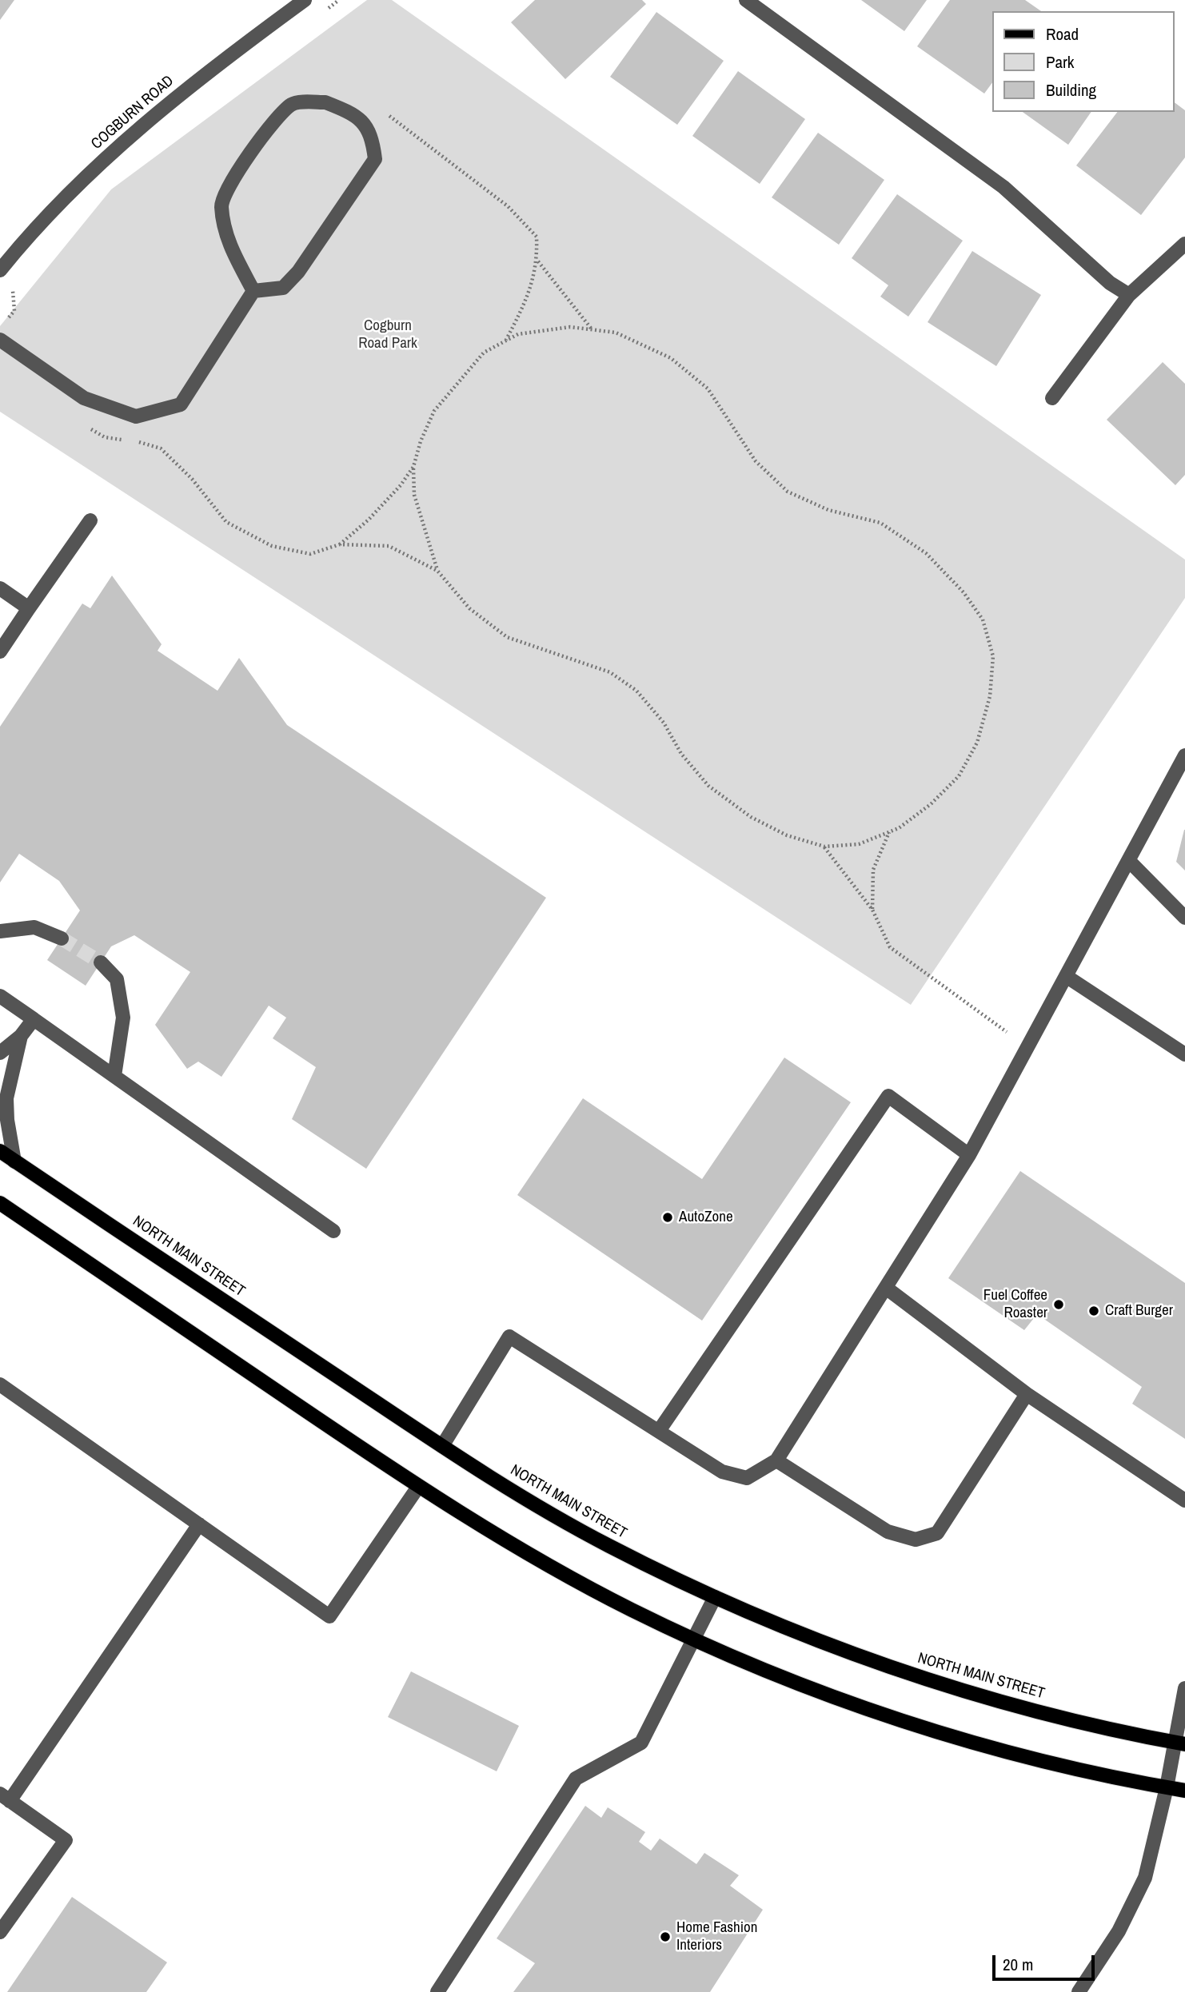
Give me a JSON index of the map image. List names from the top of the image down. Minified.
{"streets":{"main road":["NORTH MAIN STREET"],"street":["COGBURN ROAD"]},"parks":["Cogburn Road Park"],"places":["AutoZone","Fuel Coffee Roaster","Craft Burger","Home Fashion Interiors"],"legend":["Road","Park","Building"],"scale_bar":"20 m"}
